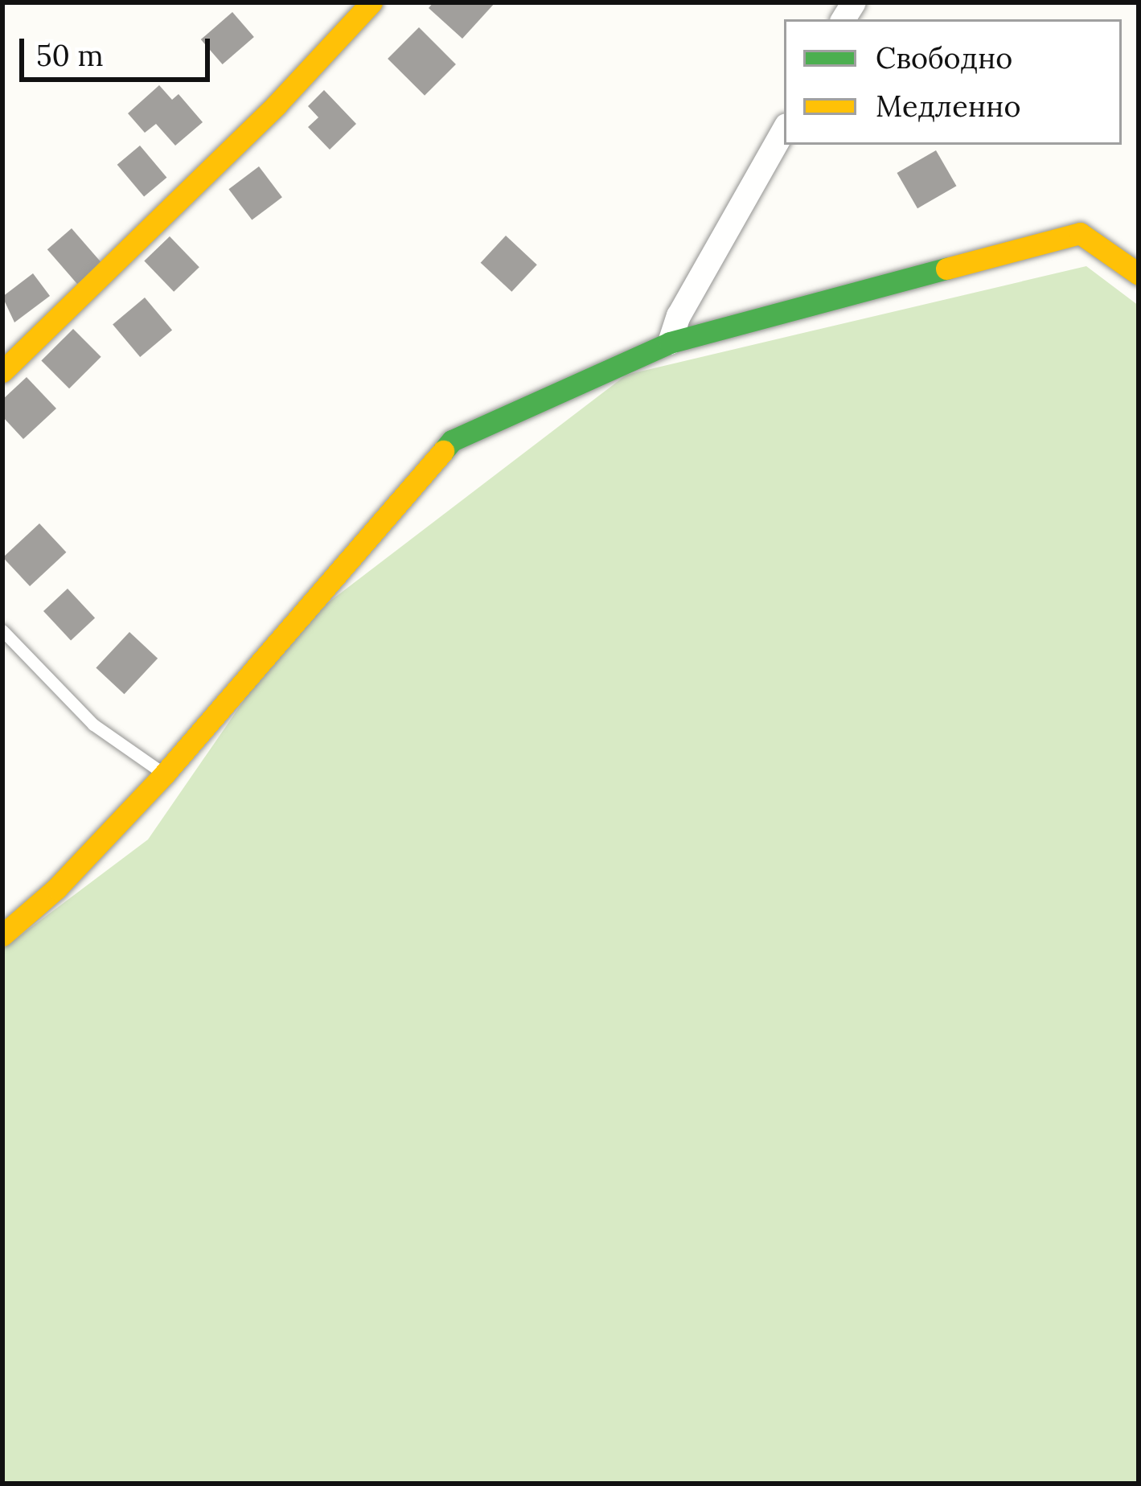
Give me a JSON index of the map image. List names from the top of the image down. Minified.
{"legend":["Свободно","Медленно"],"scale_bar":"50 m"}
